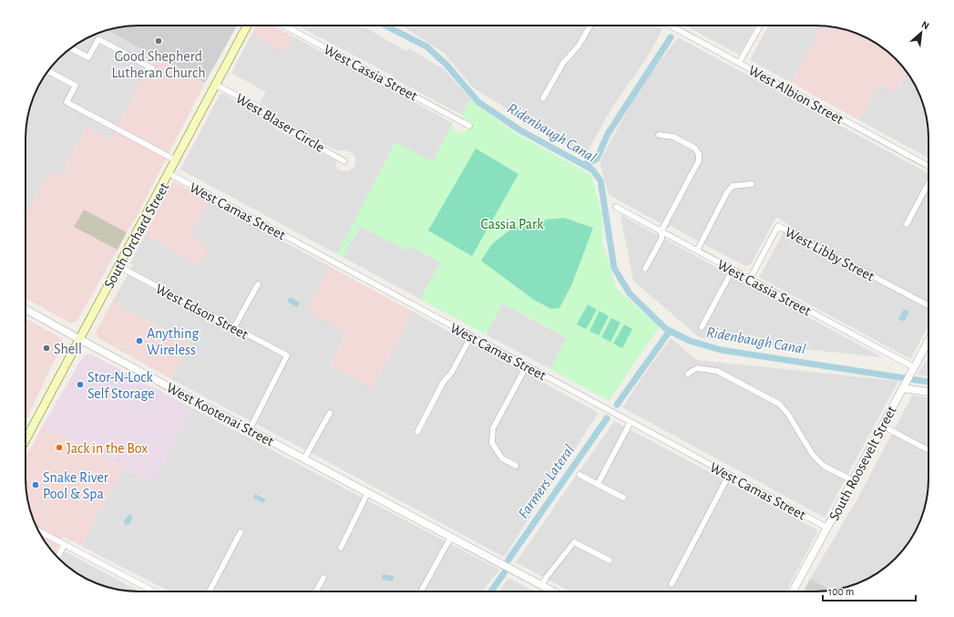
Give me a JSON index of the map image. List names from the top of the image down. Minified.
{"streets":{"main road":["South Orchard Street"],"street":["West Cassia Street","West Albion Street","West Blaser Circle","West Camas Street","West Libby Street","West Edson Street","West Kootenai Street","South Roosevelt Street"]},"crossings":[["West Cassia Street","West Libby Street"],["West Cassia Street","South Roosevelt Street"],["West Blaser Circle","South Orchard Street"],["West Camas Street","South Orchard Street"],["West Camas Street","South Roosevelt Street"],["South Orchard Street","West Edson Street"],["South Orchard Street","West Kootenai Street"],["West Edson Street","West Kootenai Street"]],"water":["Ridenbaugh Canal","Farmers Lateral"],"parks":["Cassia Park"],"places":["Good Shepherd Lutheran Church","Anything Wireless","Shell","Stor-N-Lock Self Storage","Jack in the Box","Snake River Pool & Spa"],"scale_bar":"100 m","north":"top right"}
